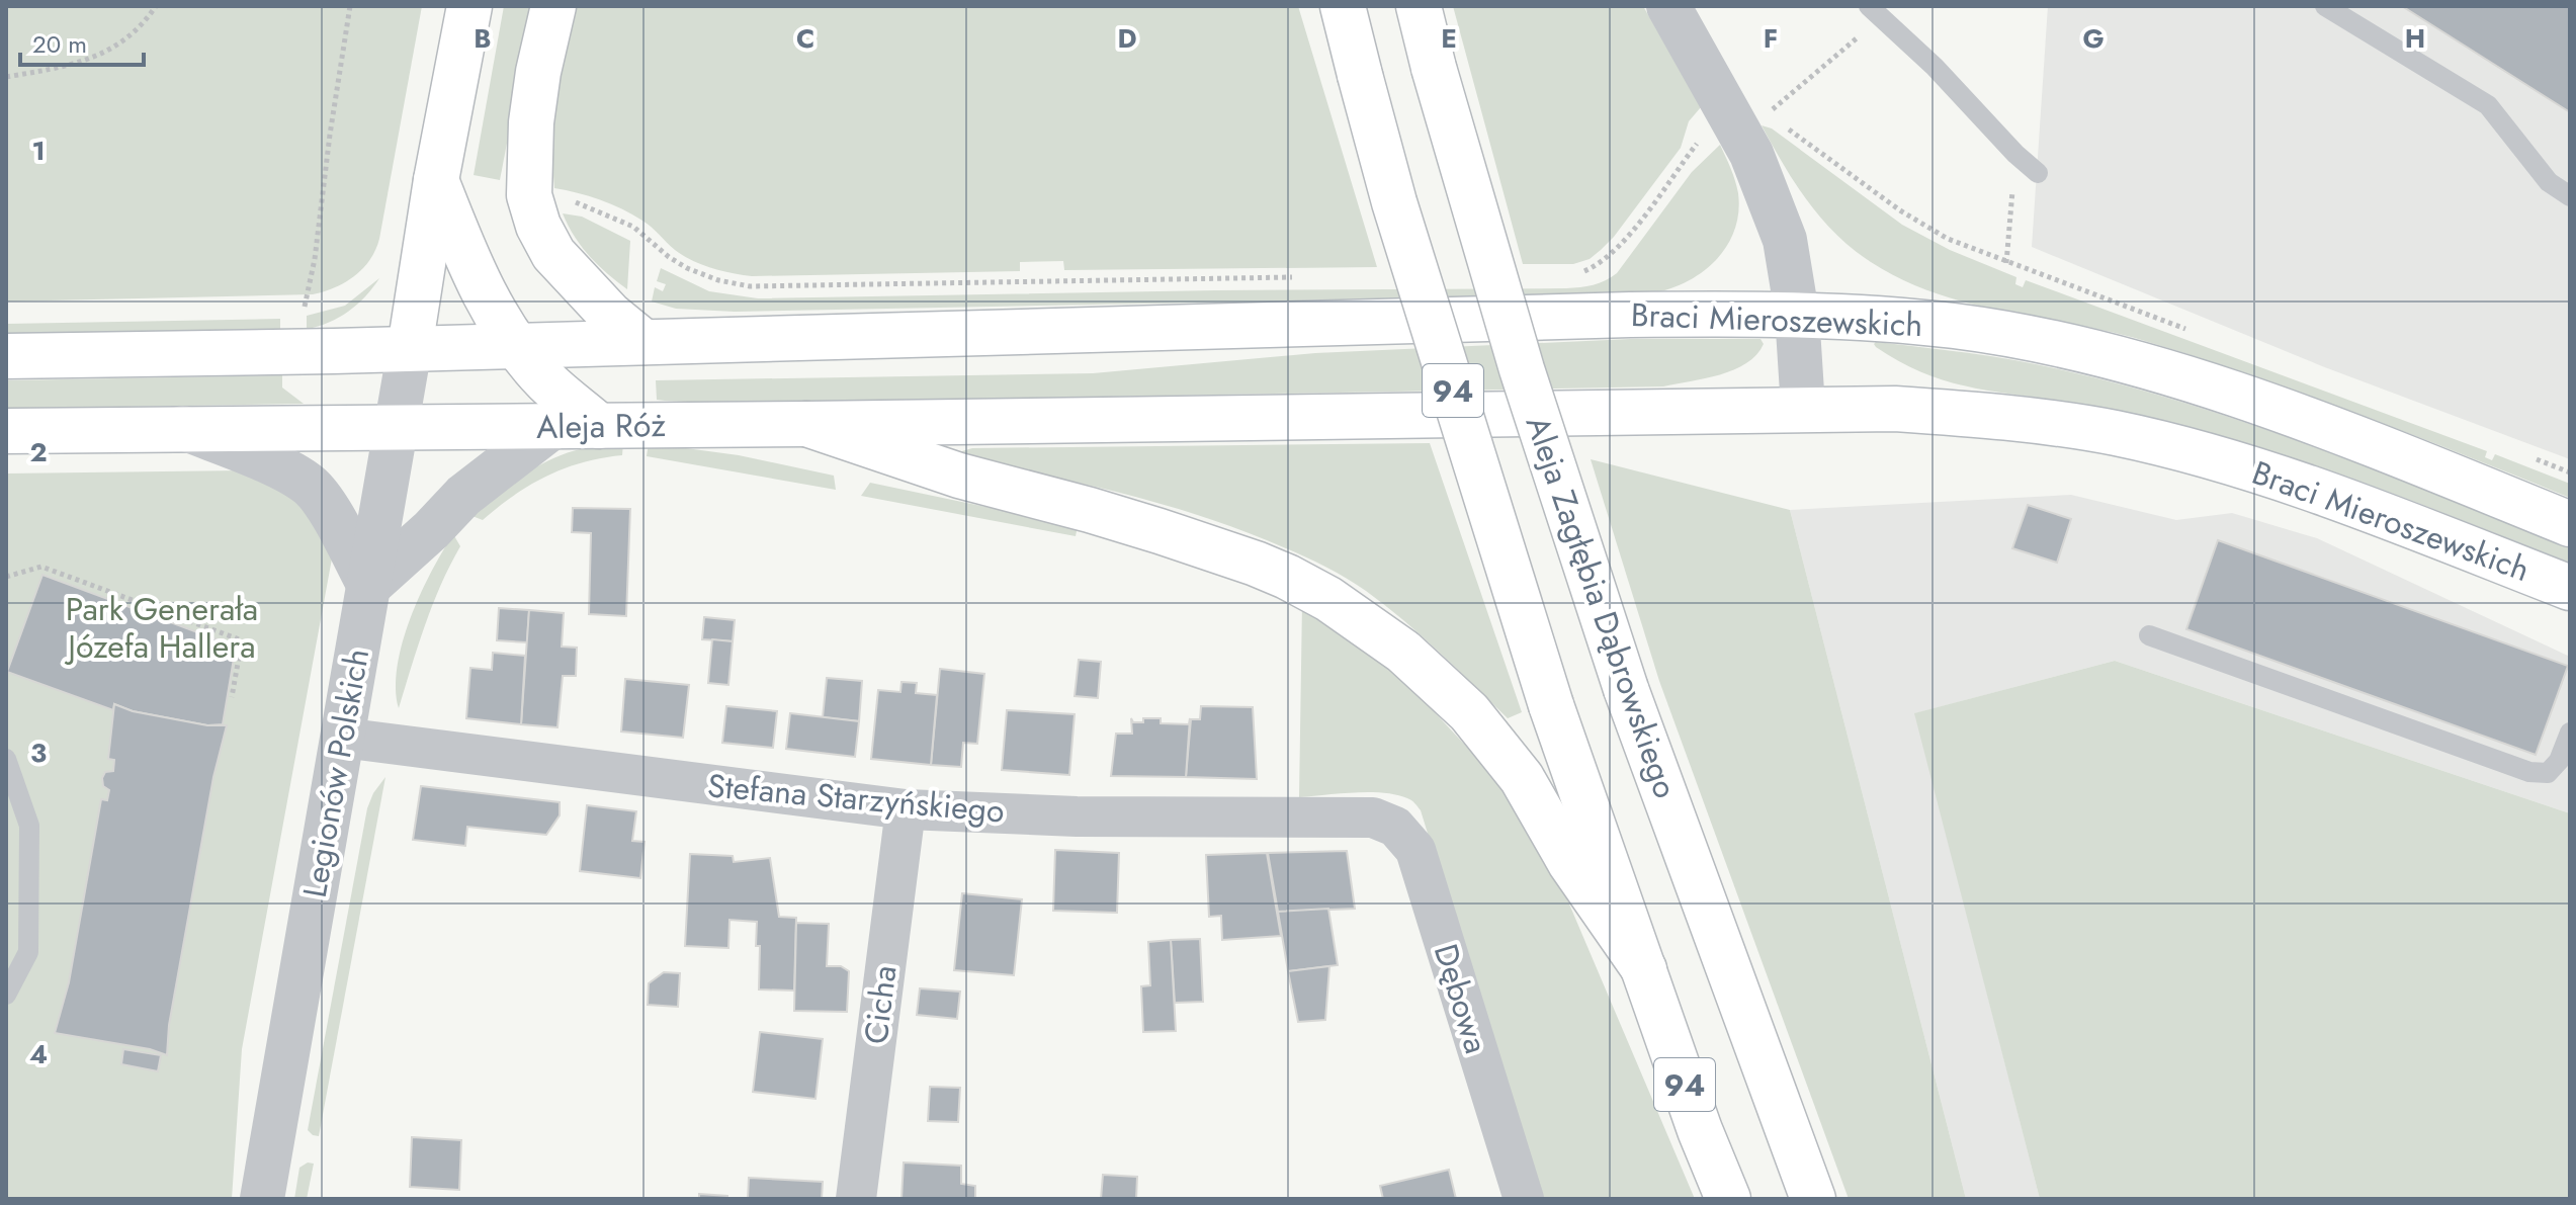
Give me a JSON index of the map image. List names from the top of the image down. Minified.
{"streets":{"main road":["Braci Mieroszewskich","94","Aleja Róż","Aleja Zagłębia Dąbrowskiego"],"street":["Legionów Polskich","Stefana Starzyńskiego","Dębowa","Cicha"]},"crossings":[["Braci Mieroszewskich","Aleja Róż"],["Aleja Róż","Legionów Polskich"],["Legionów Polskich","Stefana Starzyńskiego"],["Stefana Starzyńskiego","Dębowa"],["Stefana Starzyńskiego","Cicha"]],"parks":["Park Generała Józefa Hallera"],"scale_bar":"20 m","grid":{"columns":["B","C","D","E","F","G","H"],"rows":["1","2","3","4"]}}
